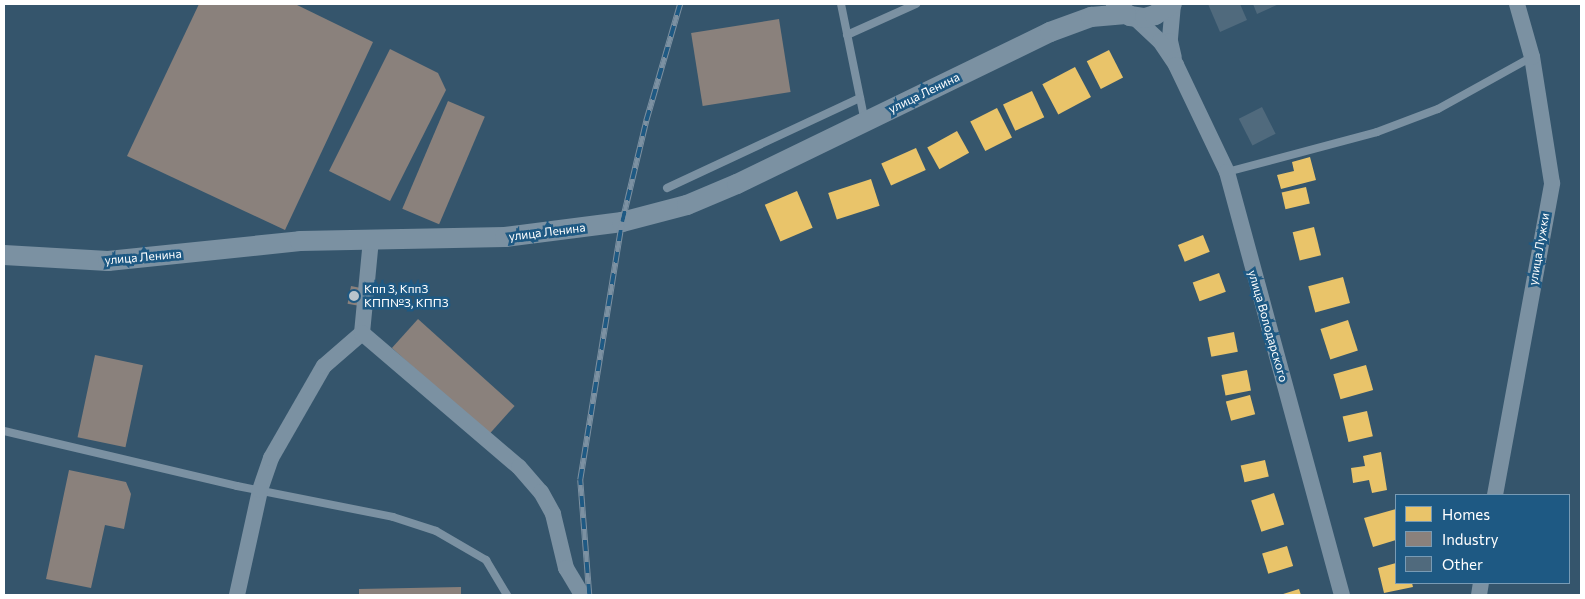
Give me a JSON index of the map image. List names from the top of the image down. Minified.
{"streets":{"street":["улица Ленина","улица Лужки","улица Володарского"]},"places":["Кпп 3, Кпп3 КПП№3, КПП3"],"legend":["Homes","Industry","Other"]}
